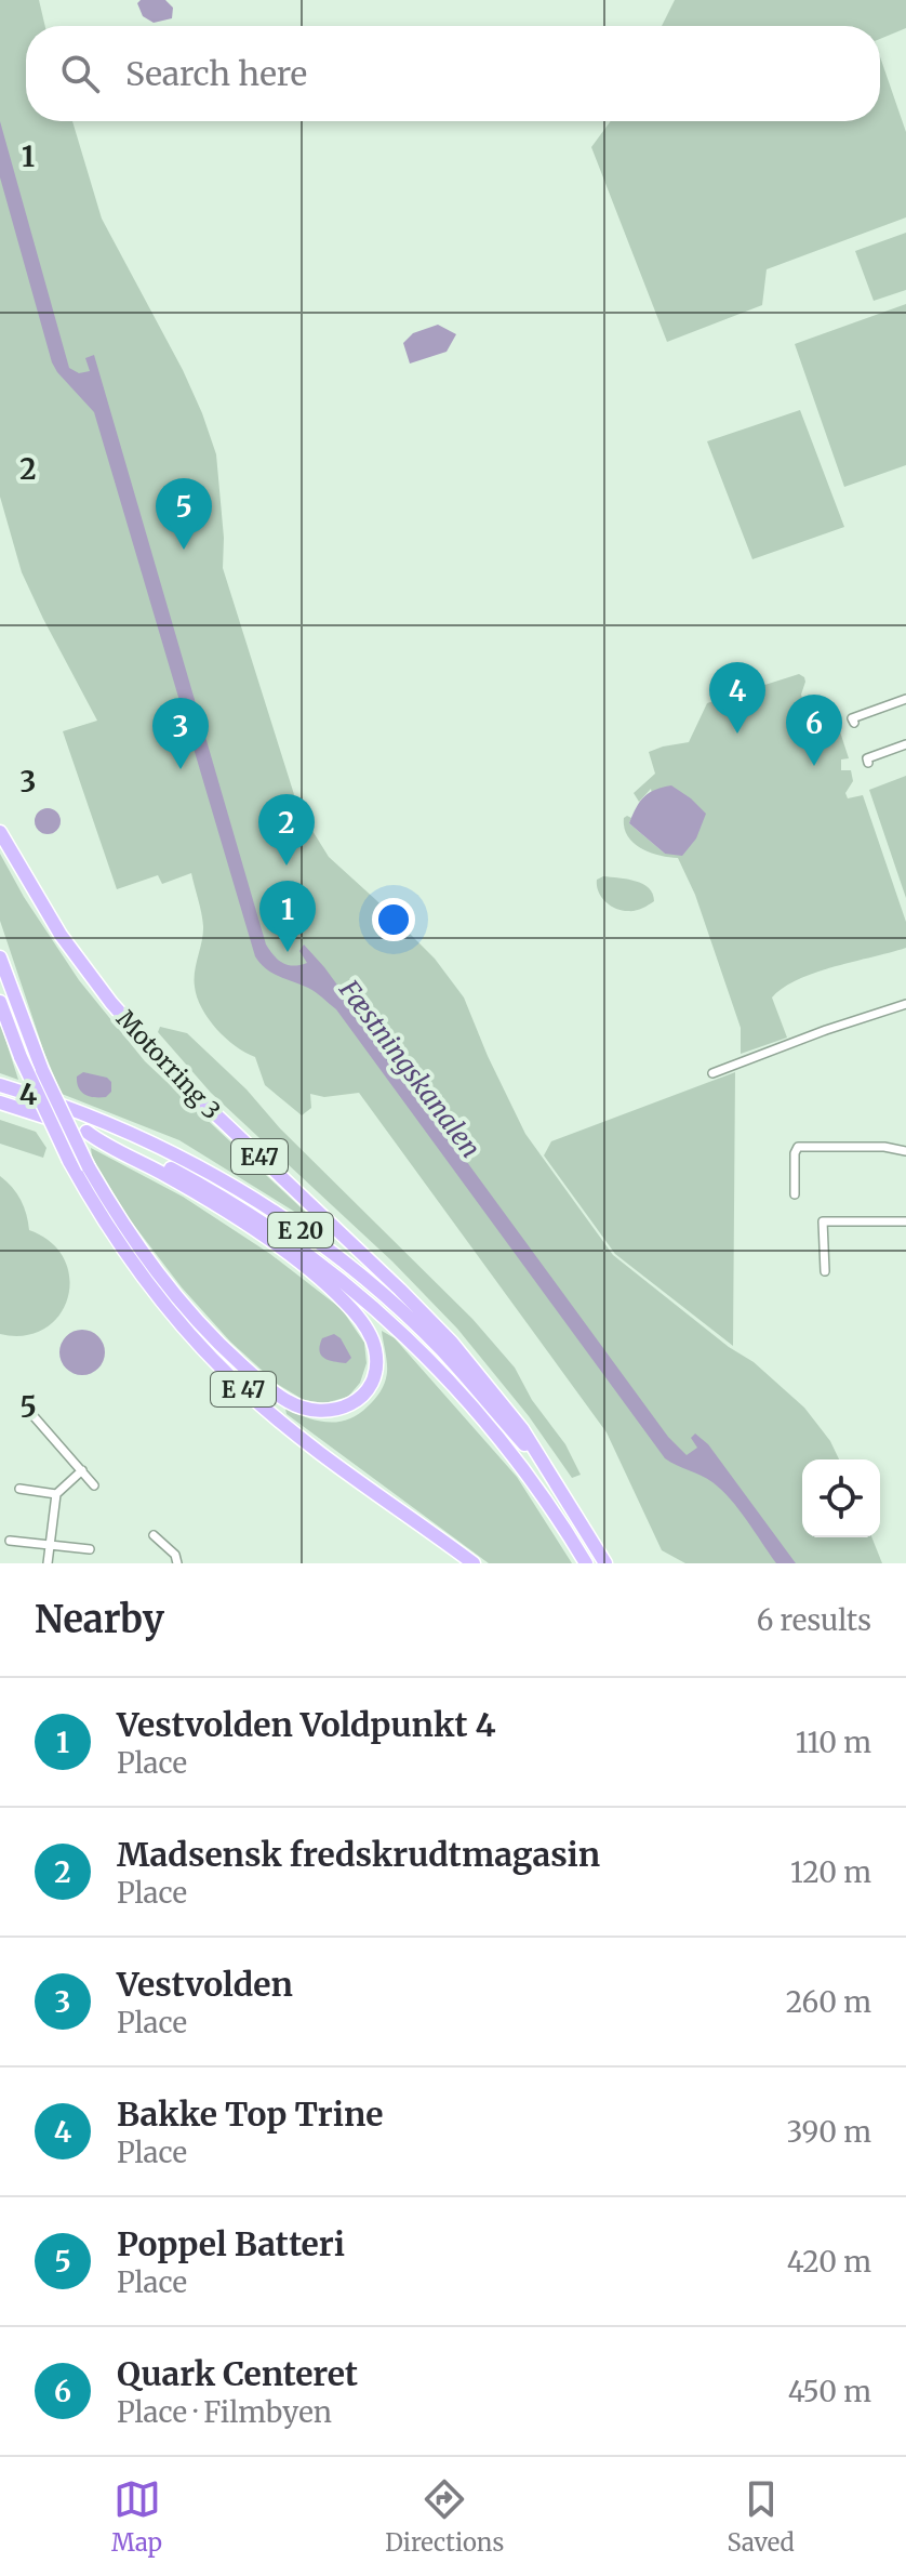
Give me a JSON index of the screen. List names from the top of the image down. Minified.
{"streets":{"highway":["Motorring 3","E47","E 20","E 47"]},"crossings":[["Motorring 3","E 20"],["E 20","E 47"]],"water":["Fæstningskanalen"],"page":{"search":"Search here","pins":["5","4","6","3","2","1"],"heading":["Nearby","6 results"],"list":[{"mark":"1","name":"Vestvolden Voldpunkt 4","note":"Place","value":"110 m"},{"mark":"2","name":"Madsensk fredskrudtmagasin","note":"Place","value":"120 m"},{"mark":"3","name":"Vestvolden","note":"Place","value":"260 m"},{"mark":"4","name":"Bakke Top Trine","note":"Place","value":"390 m"},{"mark":"5","name":"Poppel Batteri","note":"Place","value":"420 m"},{"mark":"6","name":"Quark Centeret","note":"Place · Filmbyen","value":"450 m"}],"nav":["Map","Directions","Saved"]},"grid":{"rows":["1","2","3","4","5"]}}
